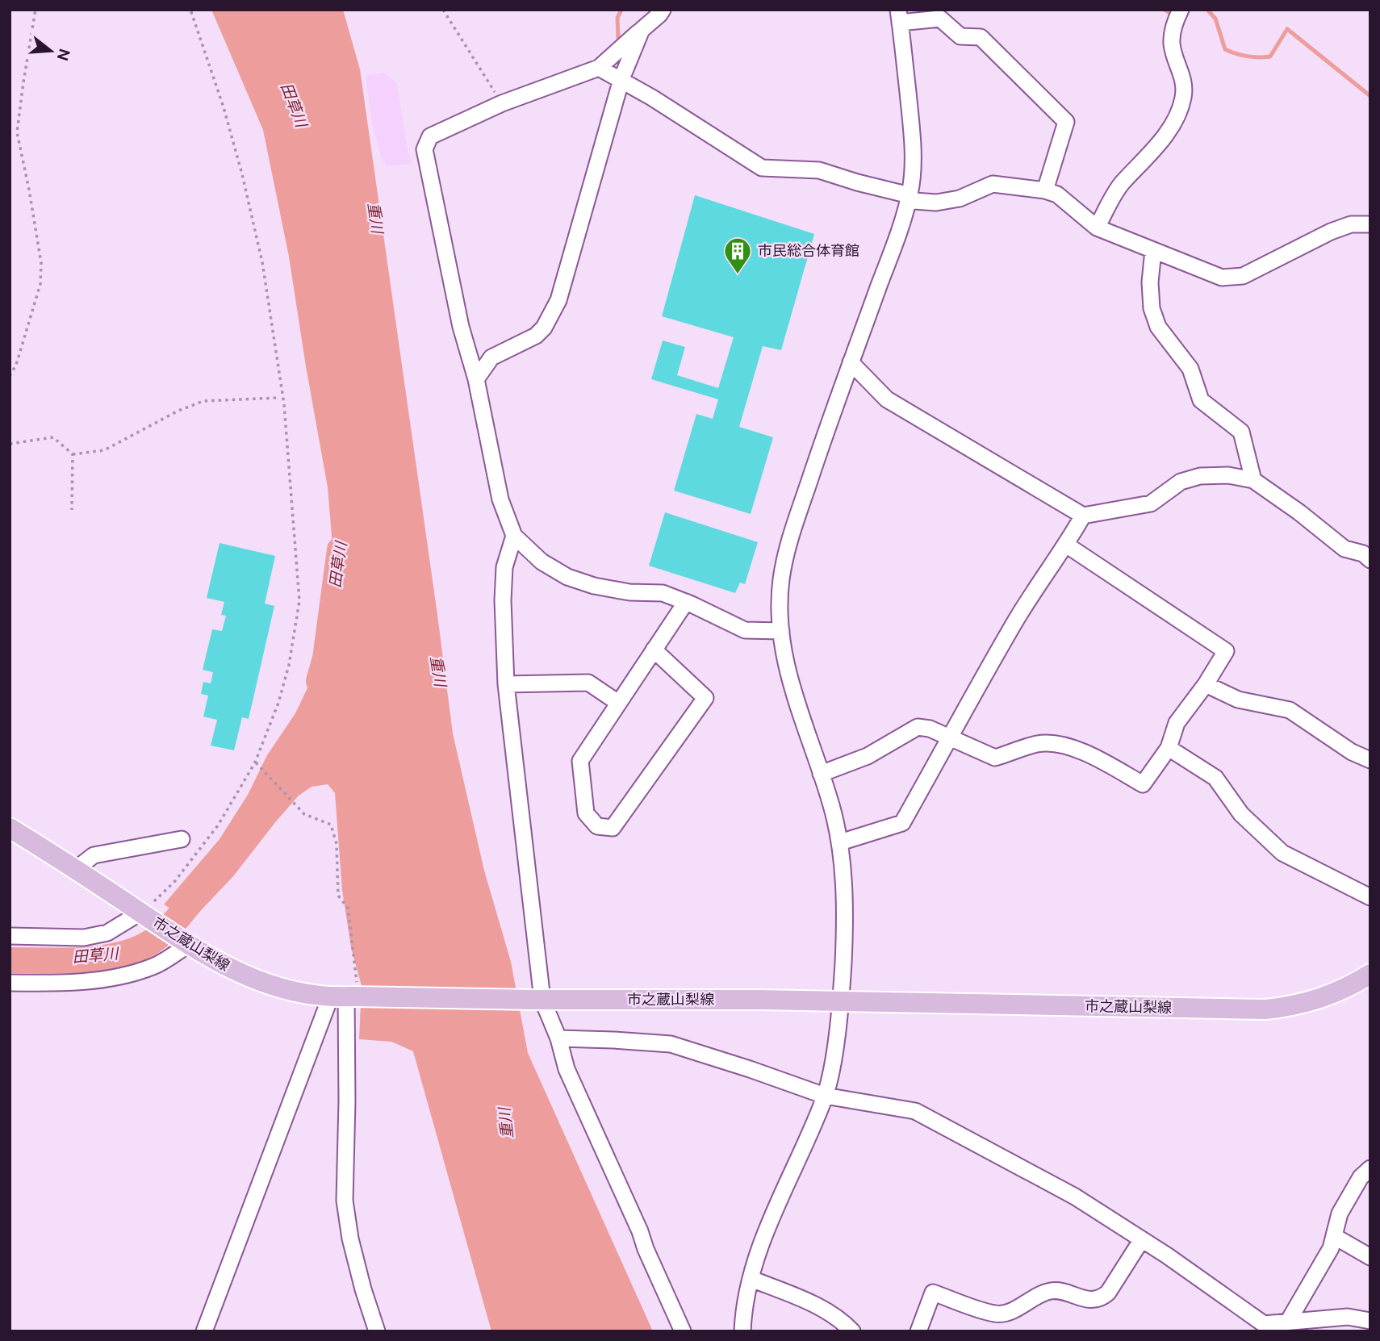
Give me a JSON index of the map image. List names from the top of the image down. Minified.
{"streets":{"main road":["市之蔵山梨線"]},"water":["田草川","重川"],"places":{"building":["市民総合体育館"]},"north":"right"}
